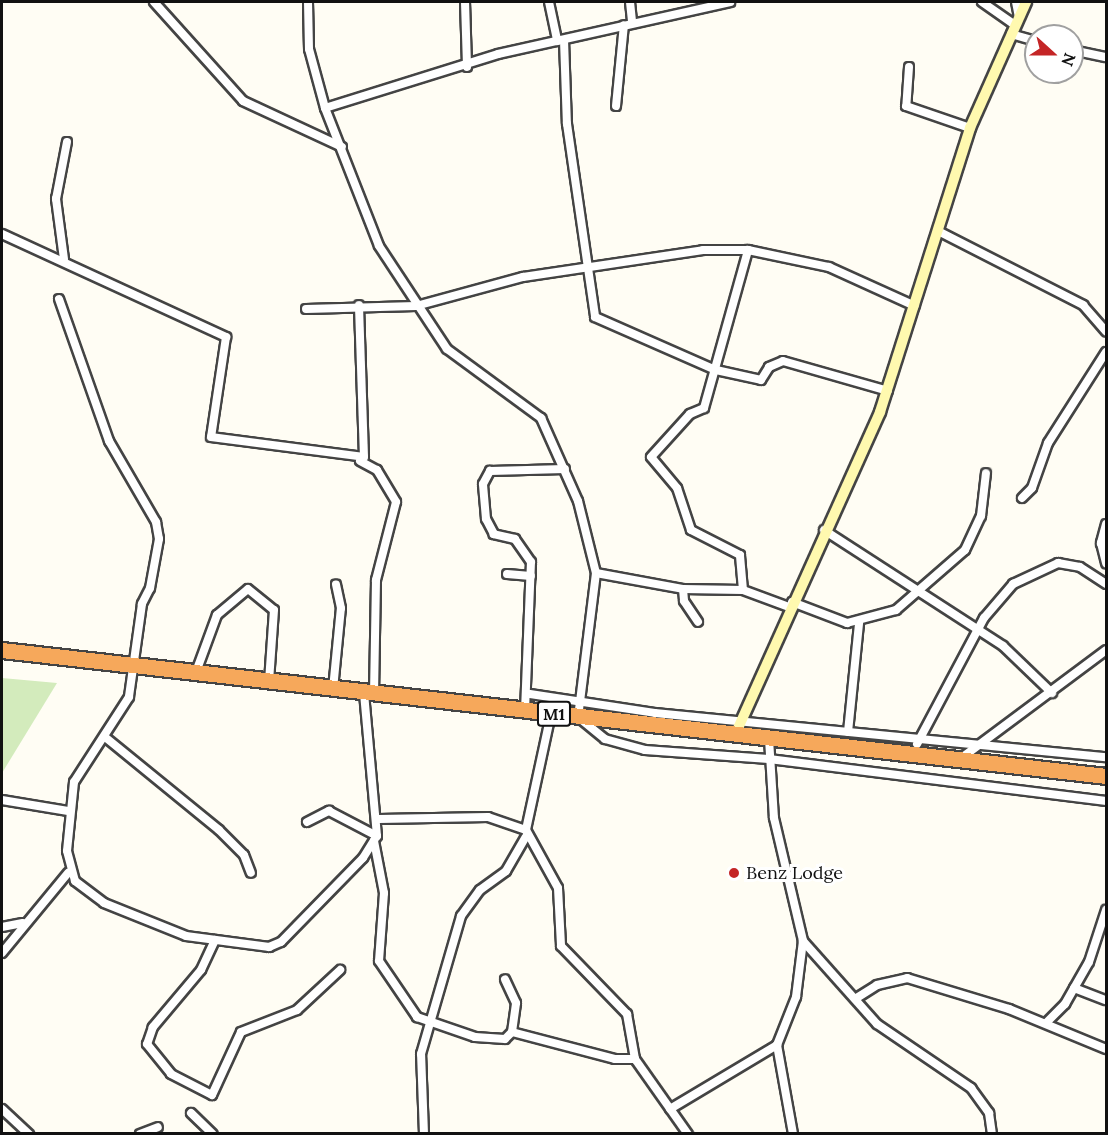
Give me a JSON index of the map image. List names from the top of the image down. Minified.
{"streets":{"highway":["M1"]},"places":["Benz Lodge"],"north":"right"}
